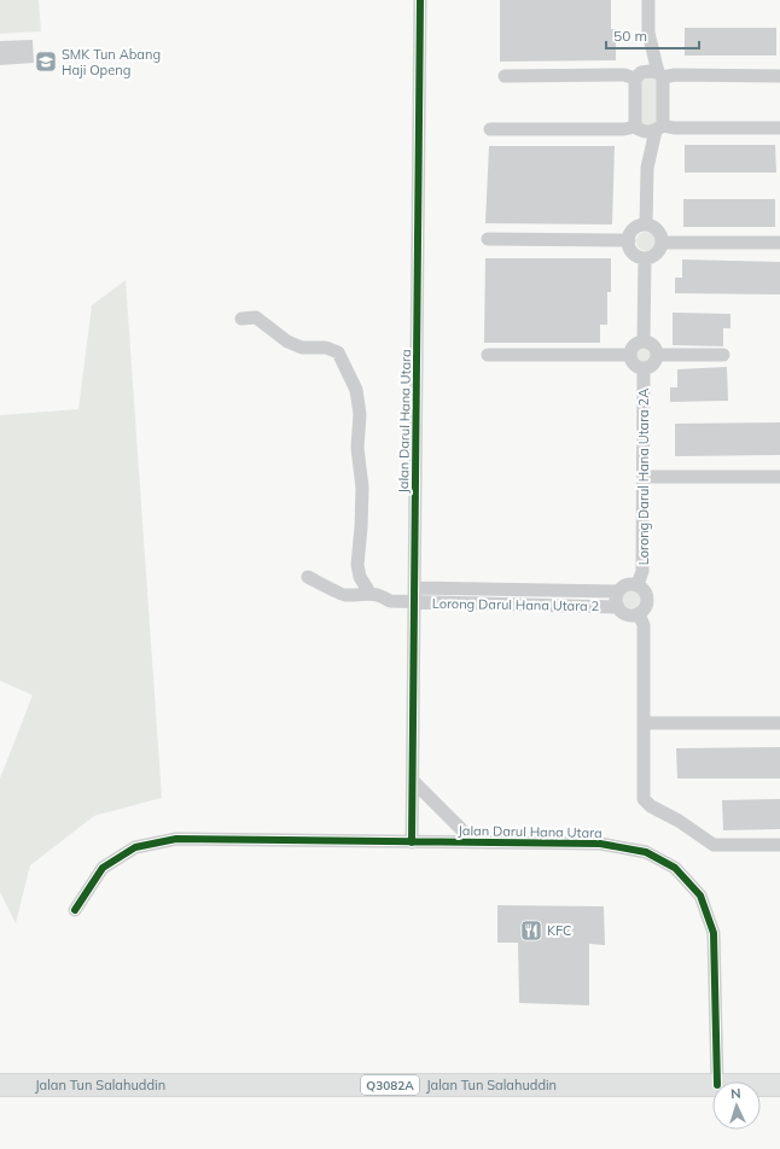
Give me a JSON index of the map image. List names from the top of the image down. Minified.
{"streets":{"highway":["Jalan Tun Salahuddin","Q3082A"],"street":["Jalan Darul Hana Utara","Lorong Darul Hana Utara 2A","Lorong Darul Hana Utara 2"]},"crossings":[["Jalan Darul Hana Utara","Lorong Darul Hana Utara 2"],["Lorong Darul Hana Utara 2A","Lorong Darul Hana Utara 2"]],"places":{"school or university":["SMK Tun Abang Haji Openg"],"restaurant":["KFC"]},"scale_bar":"50 m","north":"top"}
